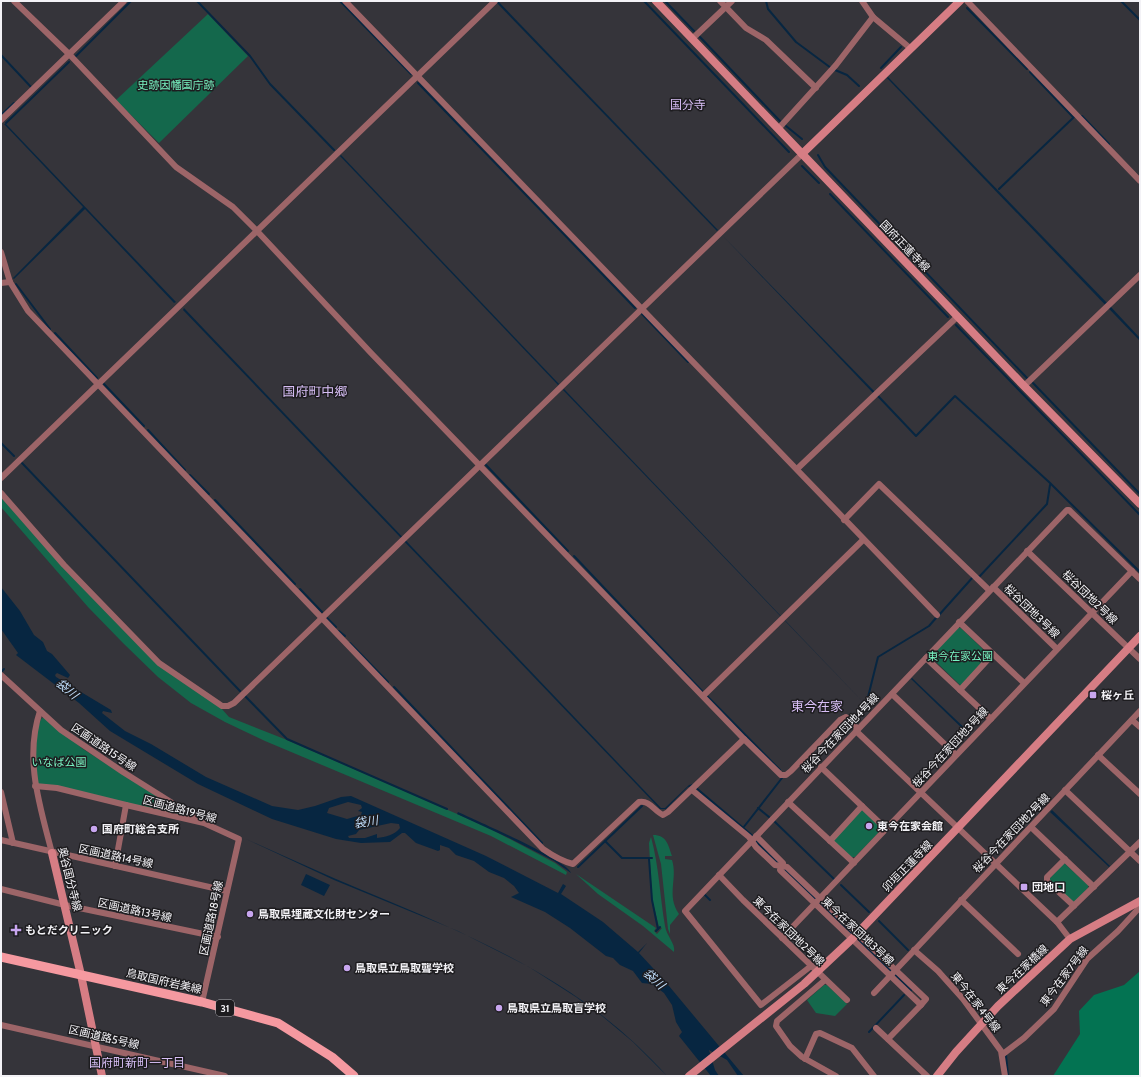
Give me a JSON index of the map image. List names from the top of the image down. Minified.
{"streets":{"main road":["国府正蓮寺線","卯垣正蓮寺線","奥谷国分寺線","東今在家橋線","鳥取国府岩美線","31"],"street":["桜谷団地2号線","桜谷団地3号線","桜谷今在家団地4号線","区画道路15号線","桜谷今在家団地3号線","区画道路19号線","桜谷今在家団地2号線","区画道路14号線","区画道路13号線","区画道路18号線","東今在家団地2号線","東今在家団地3号線","東今在家7号線","東今在家4号線","区画道路5号線"]},"crossings":[["桜谷団地2号線","桜谷今在家団地4号線"],["桜谷団地2号線","桜谷今在家団地3号線"],["桜谷団地2号線","卯垣正蓮寺線"],["桜谷団地3号線","桜谷今在家団地4号線"],["桜谷団地3号線","桜谷今在家団地3号線"],["桜谷今在家団地4号線","桜谷今在家団地3号線"],["桜谷今在家団地4号線","東今在家団地2号線"],["桜谷今在家団地4号線","東今在家団地3号線"],["区画道路15号線","区画道路19号線"],["区画道路15号線","奥谷国分寺線"],["桜谷今在家団地3号線","東今在家団地2号線"],["桜谷今在家団地3号線","東今在家団地3号線"],["区画道路19号線","区画道路14号線"],["区画道路19号線","区画道路18号線"],["桜谷今在家団地2号線","東今在家団地3号線"],["桜谷今在家団地2号線","東今在家4号線"],["区画道路14号線","奥谷国分寺線"],["区画道路14号線","区画道路18号線"],["卯垣正蓮寺線","東今在家団地2号線"],["卯垣正蓮寺線","東今在家団地3号線"],["奥谷国分寺線","区画道路13号線"],["奥谷国分寺線","鳥取国府岩美線"],["奥谷国分寺線","区画道路5号線"],["区画道路13号線","区画道路18号線"],["区画道路18号線","鳥取国府岩美線"],["東今在家橋線","東今在家4号線"],["東今在家7号線","東今在家4号線"]],"districts":["国分寺","国府町中郷","東今在家","国府町新町一丁目"],"water":["袋川"],"parks":["史跡因幡国庁跡","東今在家公園","いなば公園"],"places":{"transit":["桜ヶ丘","団地口"],"other":["東今在家会館","国府町総合支所","鳥取県埋蔵文化財センター","鳥取県立鳥取聾学校","鳥取県立鳥取盲学校"],"health":["もとだクリニック"]}}
